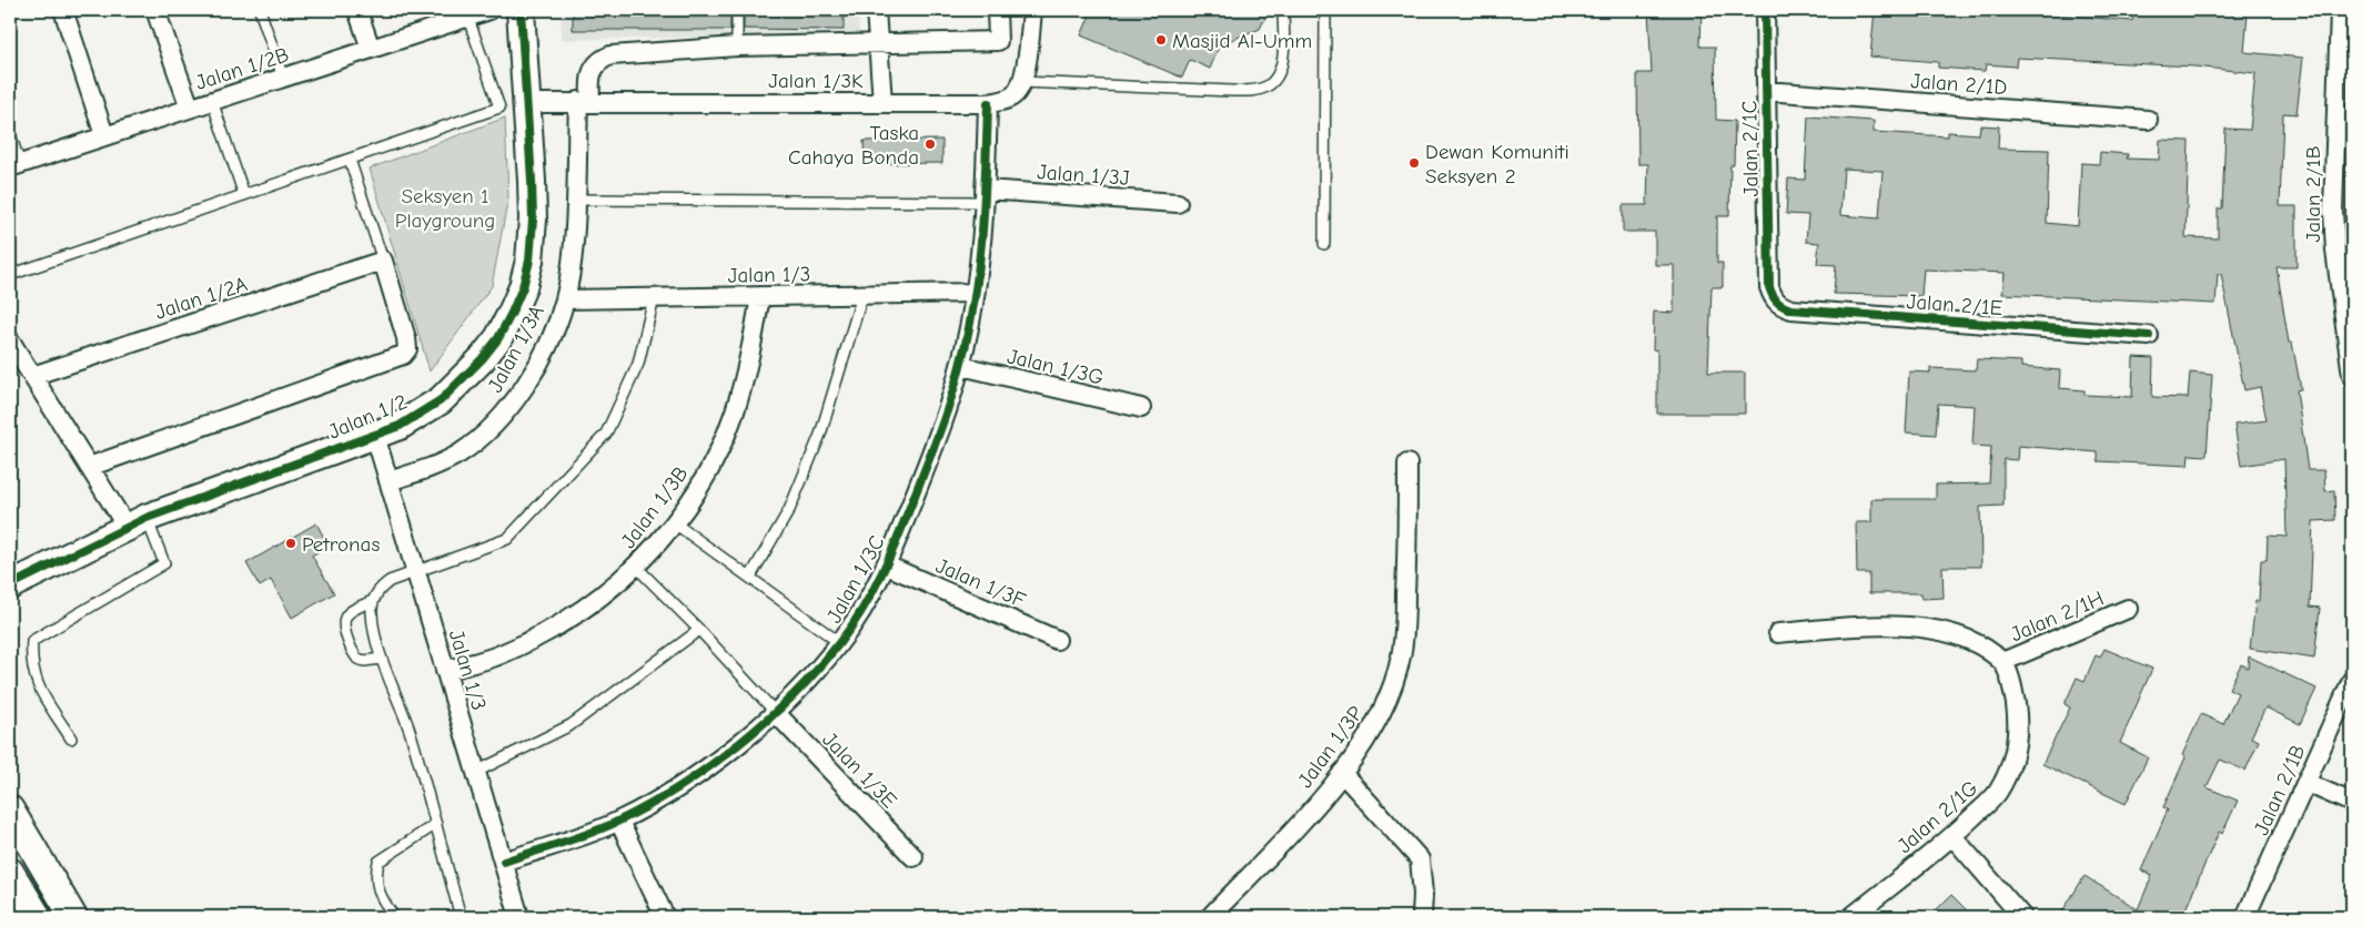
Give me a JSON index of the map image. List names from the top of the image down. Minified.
{"streets":{"street":["Jalan 1/2B","Jalan 1/3K","Jalan 2/1D","Jalan 2/1C","Jalan 1/3J","Jalan 2/1B","Jalan 1/3","Jalan 1/2A","Jalan 2/1E","Jalan 1/3A","Jalan 1/3G","Jalan 1/2","Jalan 1/3B","Jalan 1/3C","Jalan 1/3F","Jalan 2/1H","Jalan 1/3P","Jalan 1/3E","Jalan 2/1G"]},"crossings":[["Jalan 1/3K","Jalan 1/3A"],["Jalan 1/3K","Jalan 1/2"],["Jalan 1/3K","Jalan 1/3C"],["Jalan 2/1D","Jalan 2/1C"],["Jalan 2/1C","Jalan 2/1E"],["Jalan 1/3J","Jalan 1/3C"],["Jalan 1/3","Jalan 1/3A"],["Jalan 1/3","Jalan 1/2"],["Jalan 1/3","Jalan 1/3B"],["Jalan 1/3","Jalan 1/3C"],["Jalan 1/3G","Jalan 1/3C"],["Jalan 1/3C","Jalan 1/3F"],["Jalan 1/3C","Jalan 1/3E"],["Jalan 2/1H","Jalan 2/1G"]],"parks":["Seksyen 1 Playgroung"],"places":["Masjid Al-Umm","Taska Cahaya Bonda","Dewan Komuniti Seksyen 2","Petronas"]}
